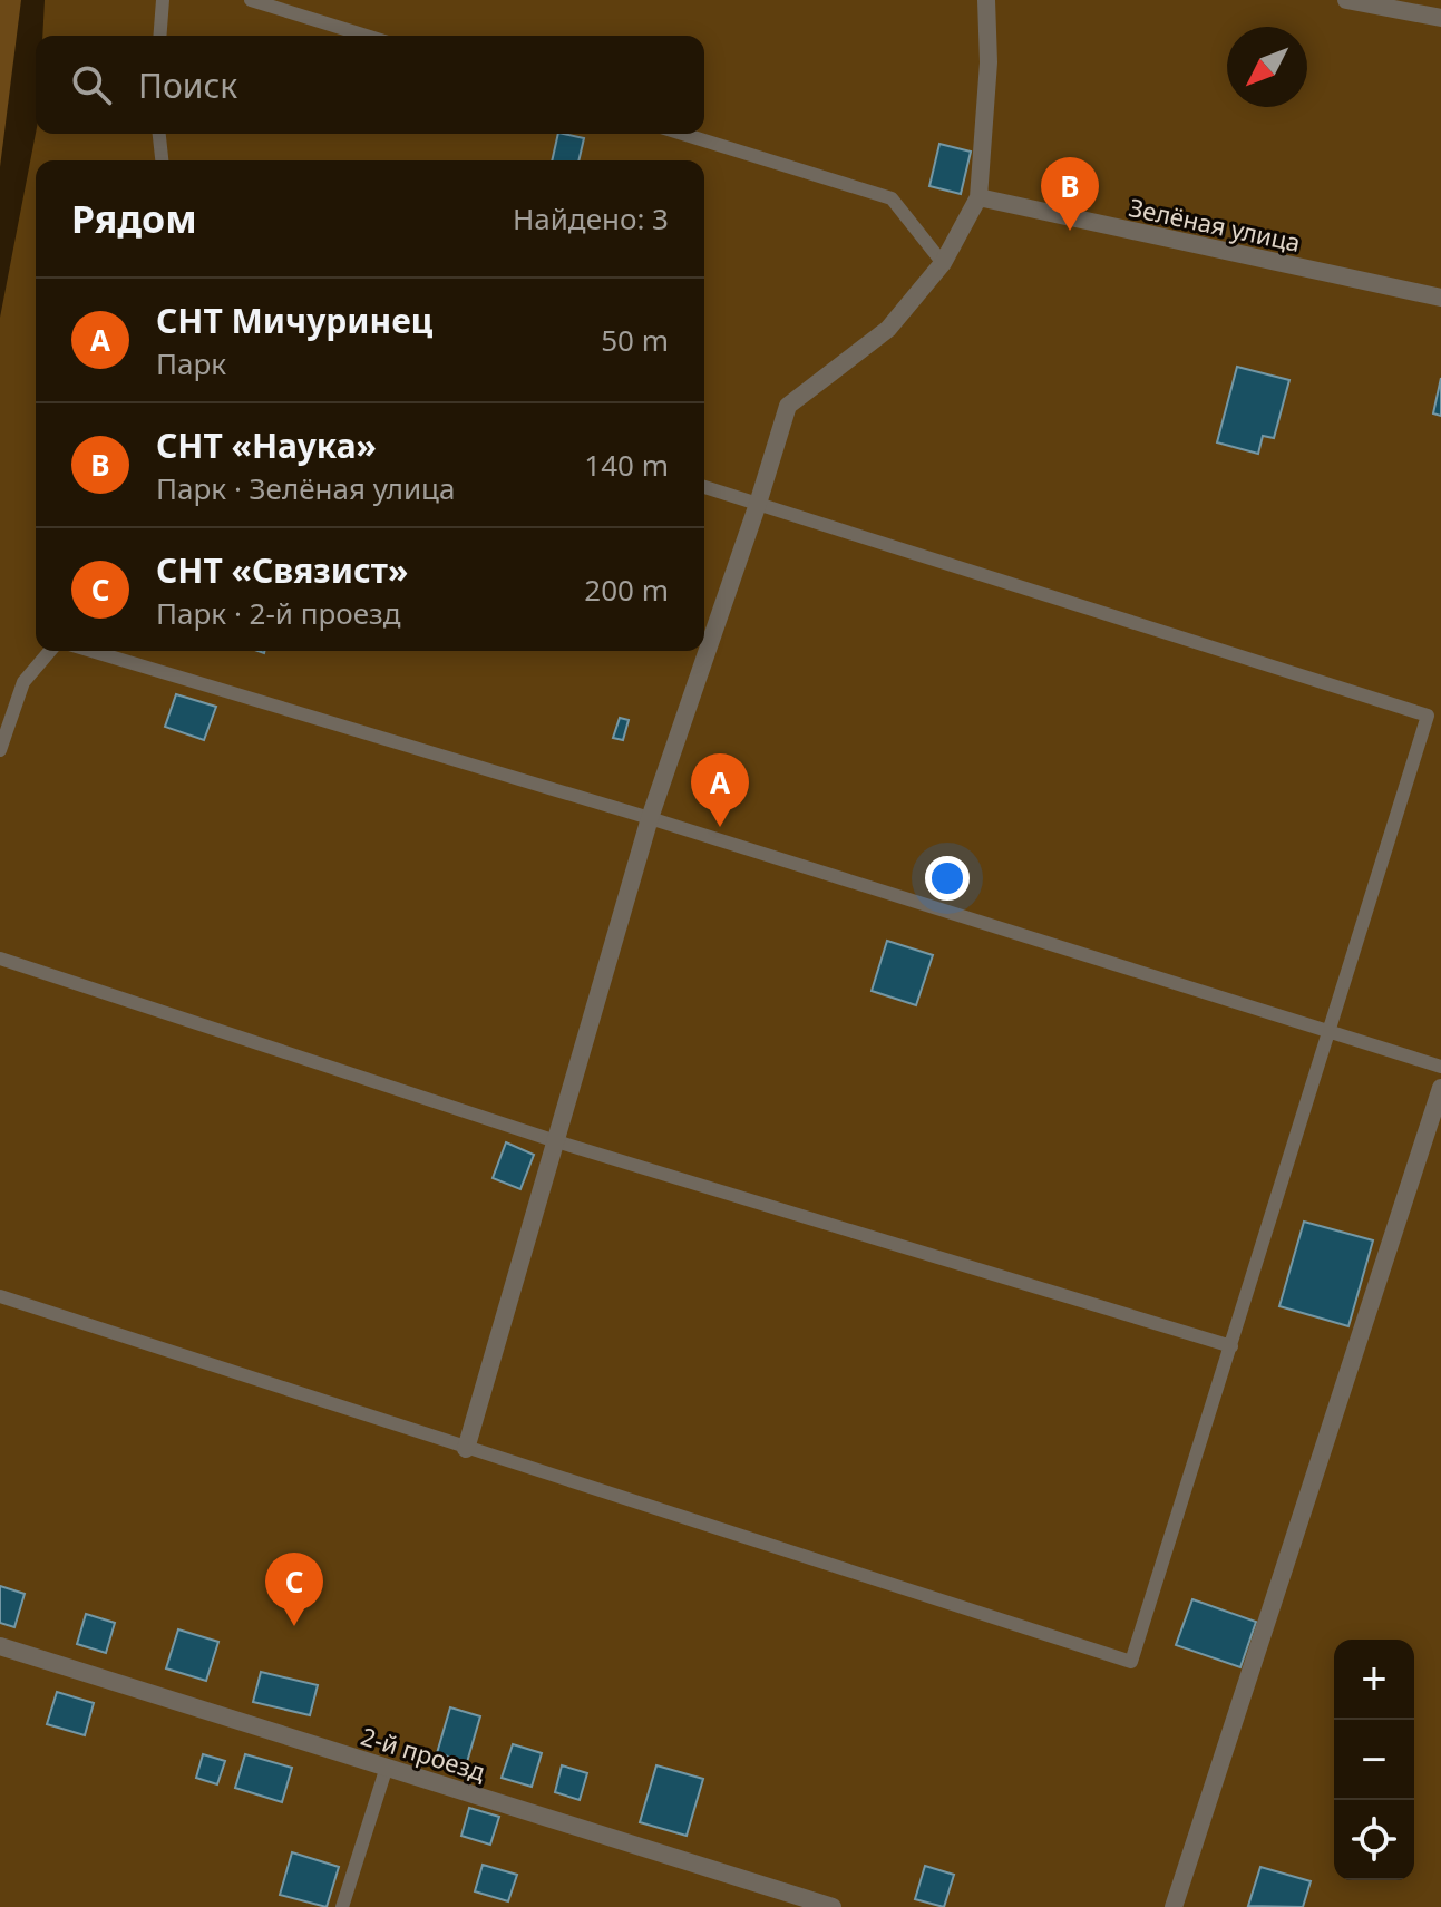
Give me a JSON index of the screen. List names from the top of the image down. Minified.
{"streets":{"street":["Зелёная улица","2-й проезд"]},"north":"bottom left","page":{"search":"Поиск","pins":["B","A","C"],"heading":["Рядом","Найдено: 3"],"list":[{"mark":"A","name":"СНТ Мичуринец","note":"Парк","value":"50 m"},{"mark":"B","name":"СНТ «Наука»","note":"Парк · Зелёная улица","value":"140 m"},{"mark":"C","name":"СНТ «Связист»","note":"Парк · 2-й проезд","value":"200 m"}],"map_buttons":["+","−"]}}
